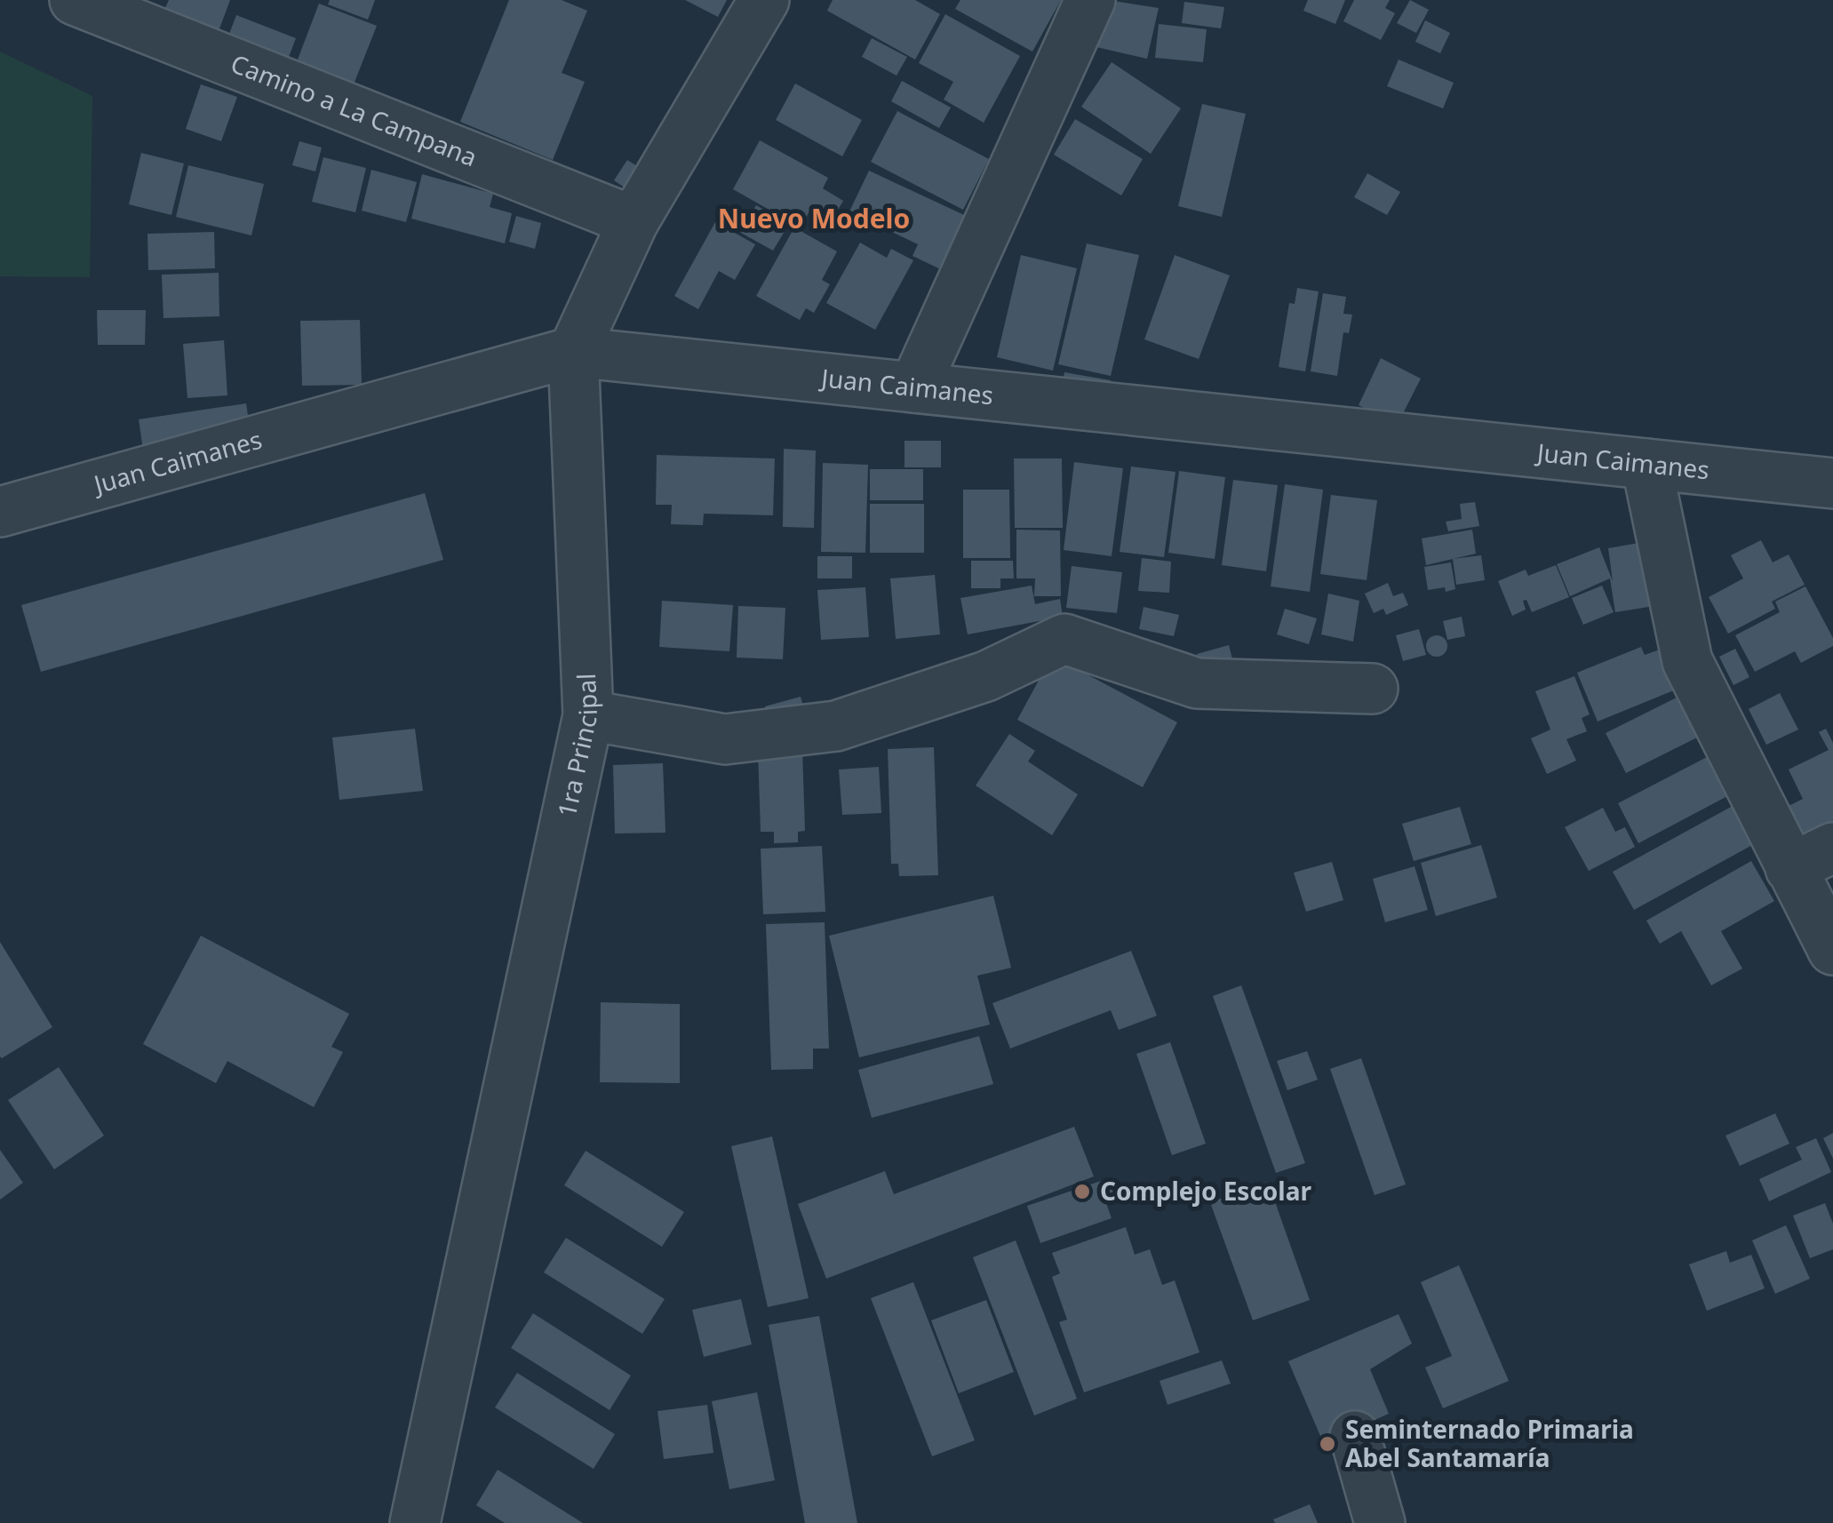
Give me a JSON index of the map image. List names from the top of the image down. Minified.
{"streets":{"street":["Camino a La Campana","Juan Caimanes","1ra Principal"]},"crossings":[["Camino a La Campana","1ra Principal"],["Juan Caimanes","1ra Principal"]],"districts":["Nuevo Modelo"],"places":["Complejo Escolar","Seminternado Primaria Abel Santamaría"]}
